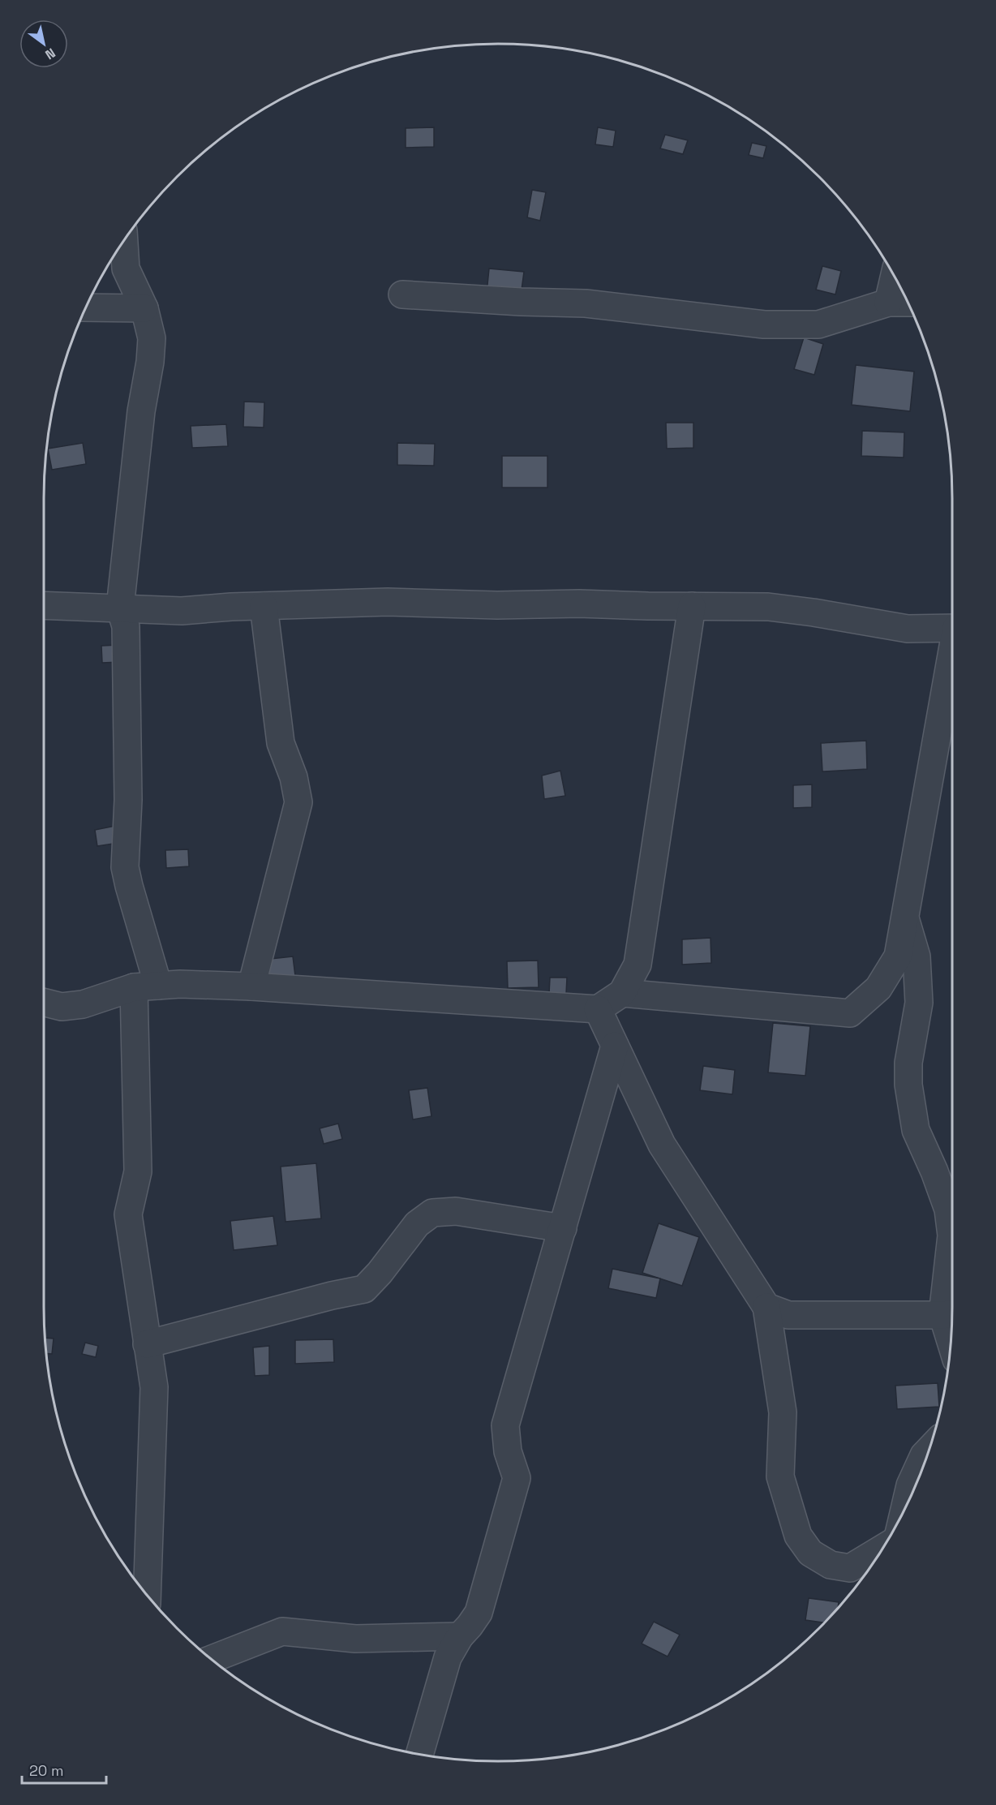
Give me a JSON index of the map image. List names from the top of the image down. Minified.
{"scale_bar":"20 m","north":"bottom right"}
